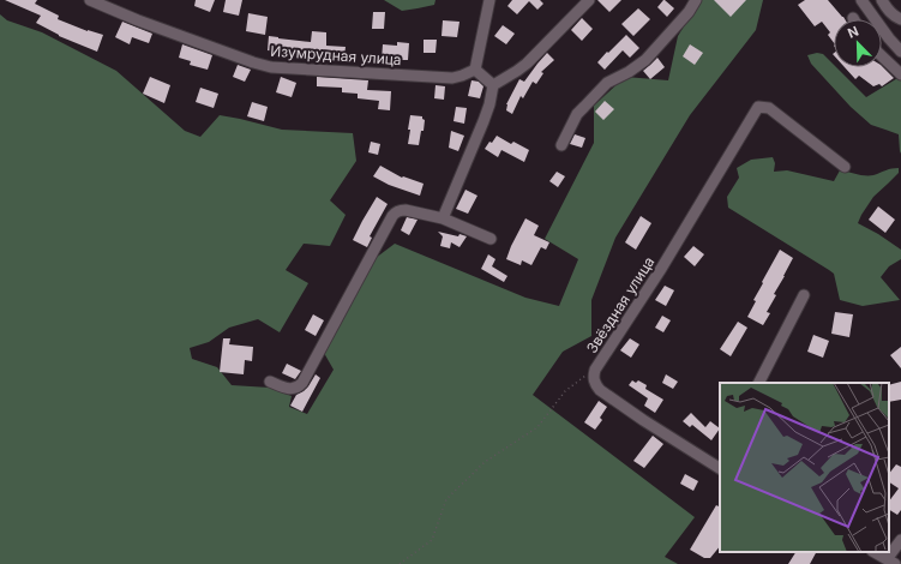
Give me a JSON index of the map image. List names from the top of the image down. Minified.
{"streets":{"street":["Изумрудная улица","Звёздная улица"]},"north":"top left"}
